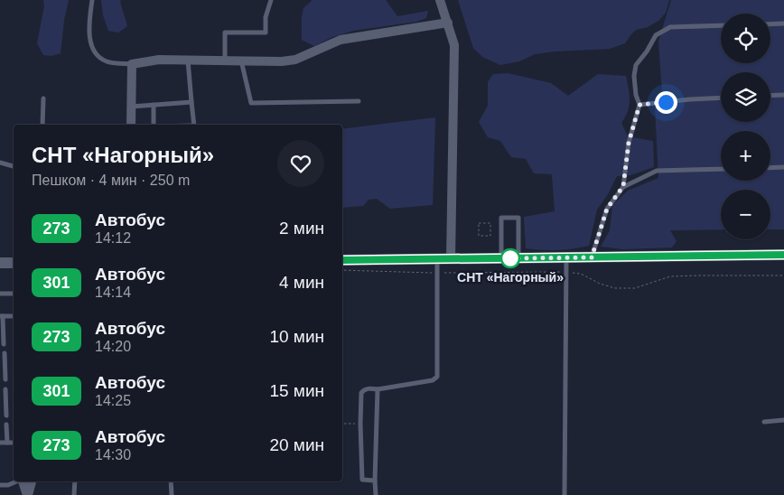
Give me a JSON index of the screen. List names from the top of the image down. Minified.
{"places":["СНТ «Нагорный»"],"lines":["bus line 273"],"page":{"map_buttons":["+","−"],"heading":["СНТ «Нагорный»","Пешком · 4 мин · 250 m"],"list":[{"mark":"273","name":"Автобус","note":"14:12","value":"2 мин"},{"mark":"301","name":"Автобус","note":"14:14","value":"4 мин"},{"mark":"273","name":"Автобус","note":"14:20","value":"10 мин"},{"mark":"301","name":"Автобус","note":"14:25","value":"15 мин"},{"mark":"273","name":"Автобус","note":"14:30","value":"20 мин"}]}}
